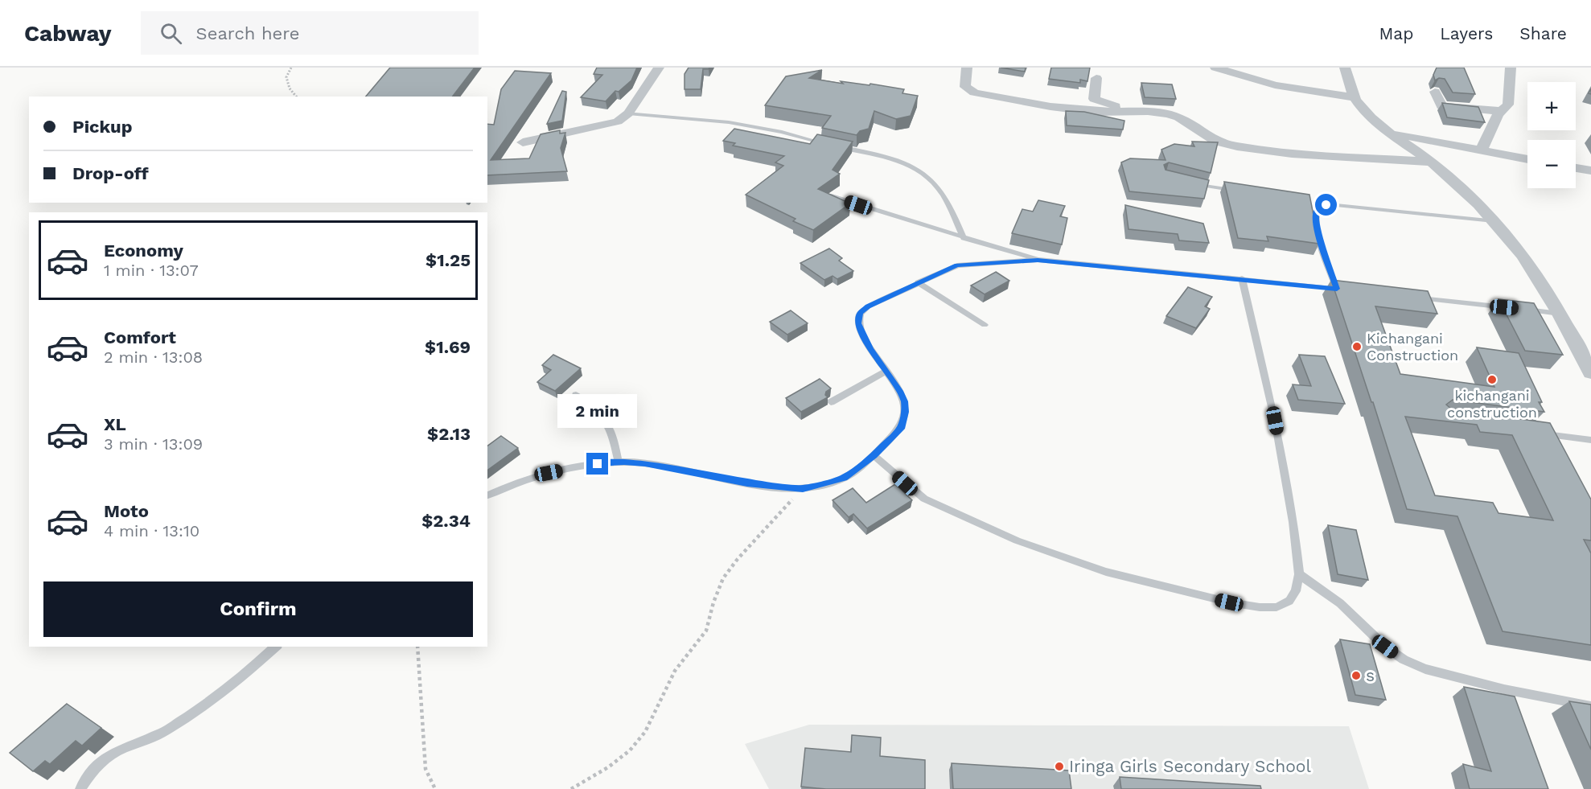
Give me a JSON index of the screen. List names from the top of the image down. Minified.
{"places":["Kichangani Construction","kichangani construction","s","Iringa Girls Secondary School"],"page":{"header":"Cabway","search":"Search here","nav":["Map","Layers","Share"],"map_buttons":["+","−"],"banner":["Pickup","Drop-off"],"list":[{"name":"Economy","note":"1 min · 13:07","value":"$1.25"},{"name":"Comfort","note":"2 min · 13:08","value":"$1.69"},{"name":"XL","note":"3 min · 13:09","value":"$2.13"},{"name":"Moto","note":"4 min · 13:10","value":"$2.34"}],"bubble":"2 min","buttons":"Confirm"}}
